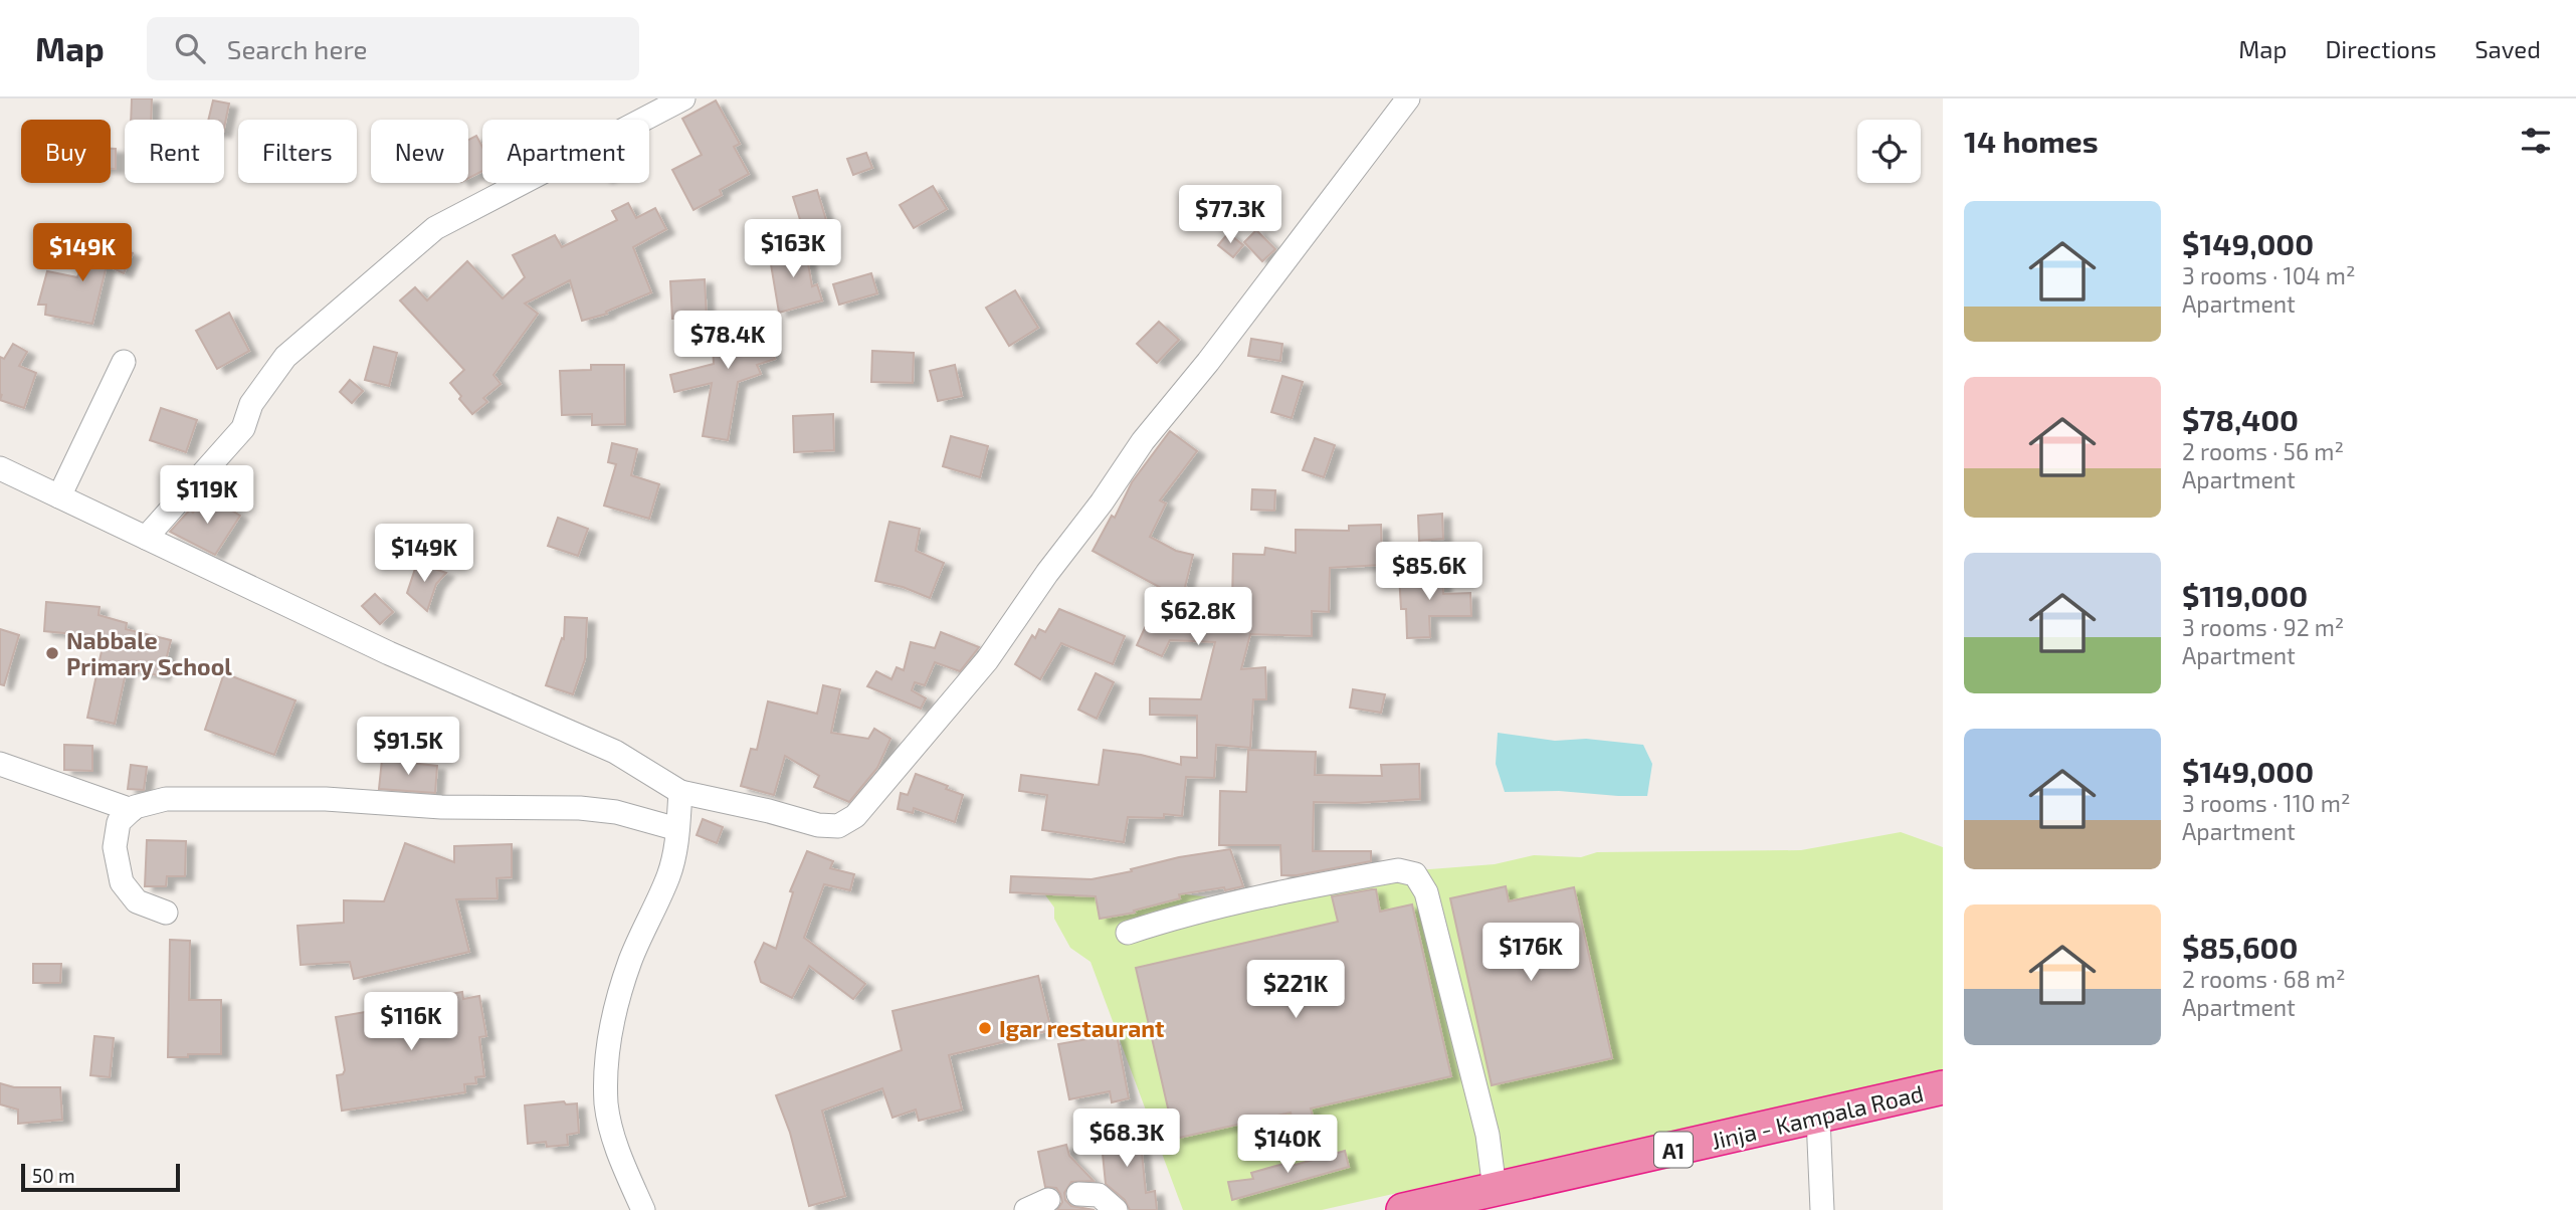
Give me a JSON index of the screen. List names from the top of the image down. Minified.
{"streets":{"highway":["Jinja - Kampala Road","A1"]},"places":["Nabbale Primary School","Igar restaurant"],"scale_bar":"50 m","page":{"header":"Map","search":"Search here","nav":["Map","Directions","Saved"],"heading":"14 homes","chip":["Buy","Rent","Filters","New","Apartment"],"list":[{"name":"$149,000","note":"3 rooms · 104 m² · Apartment"},{"name":"$78,400","note":"2 rooms · 56 m² · Apartment"},{"name":"$119,000","note":"3 rooms · 92 m² · Apartment"},{"name":"$149,000","note":"3 rooms · 110 m² · Apartment"},{"name":"$85,600","note":"2 rooms · 68 m² · Apartment"}],"price":["$77.3K","$163K","$149K","$78.4K","$119K","$149K","$85.6K","$62.8K","$91.5K","$176K","$221K","$116K","$68.3K","$140K"],"scale":"50 m"}}
